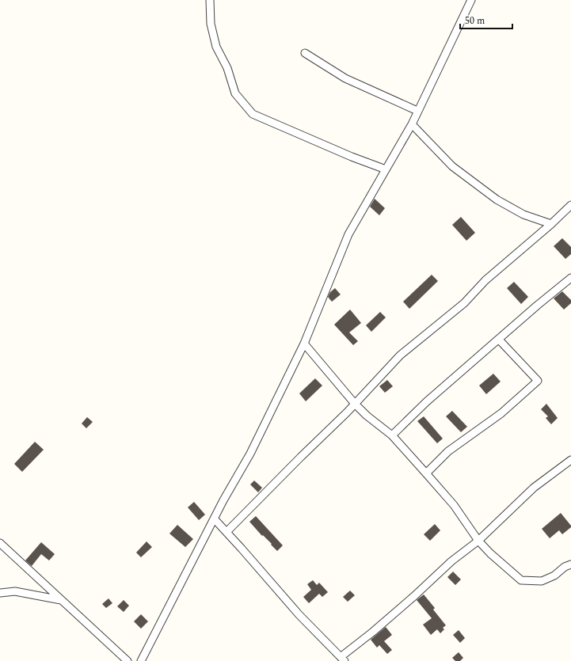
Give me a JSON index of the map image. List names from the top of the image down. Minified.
{"scale_bar":"50 m"}
